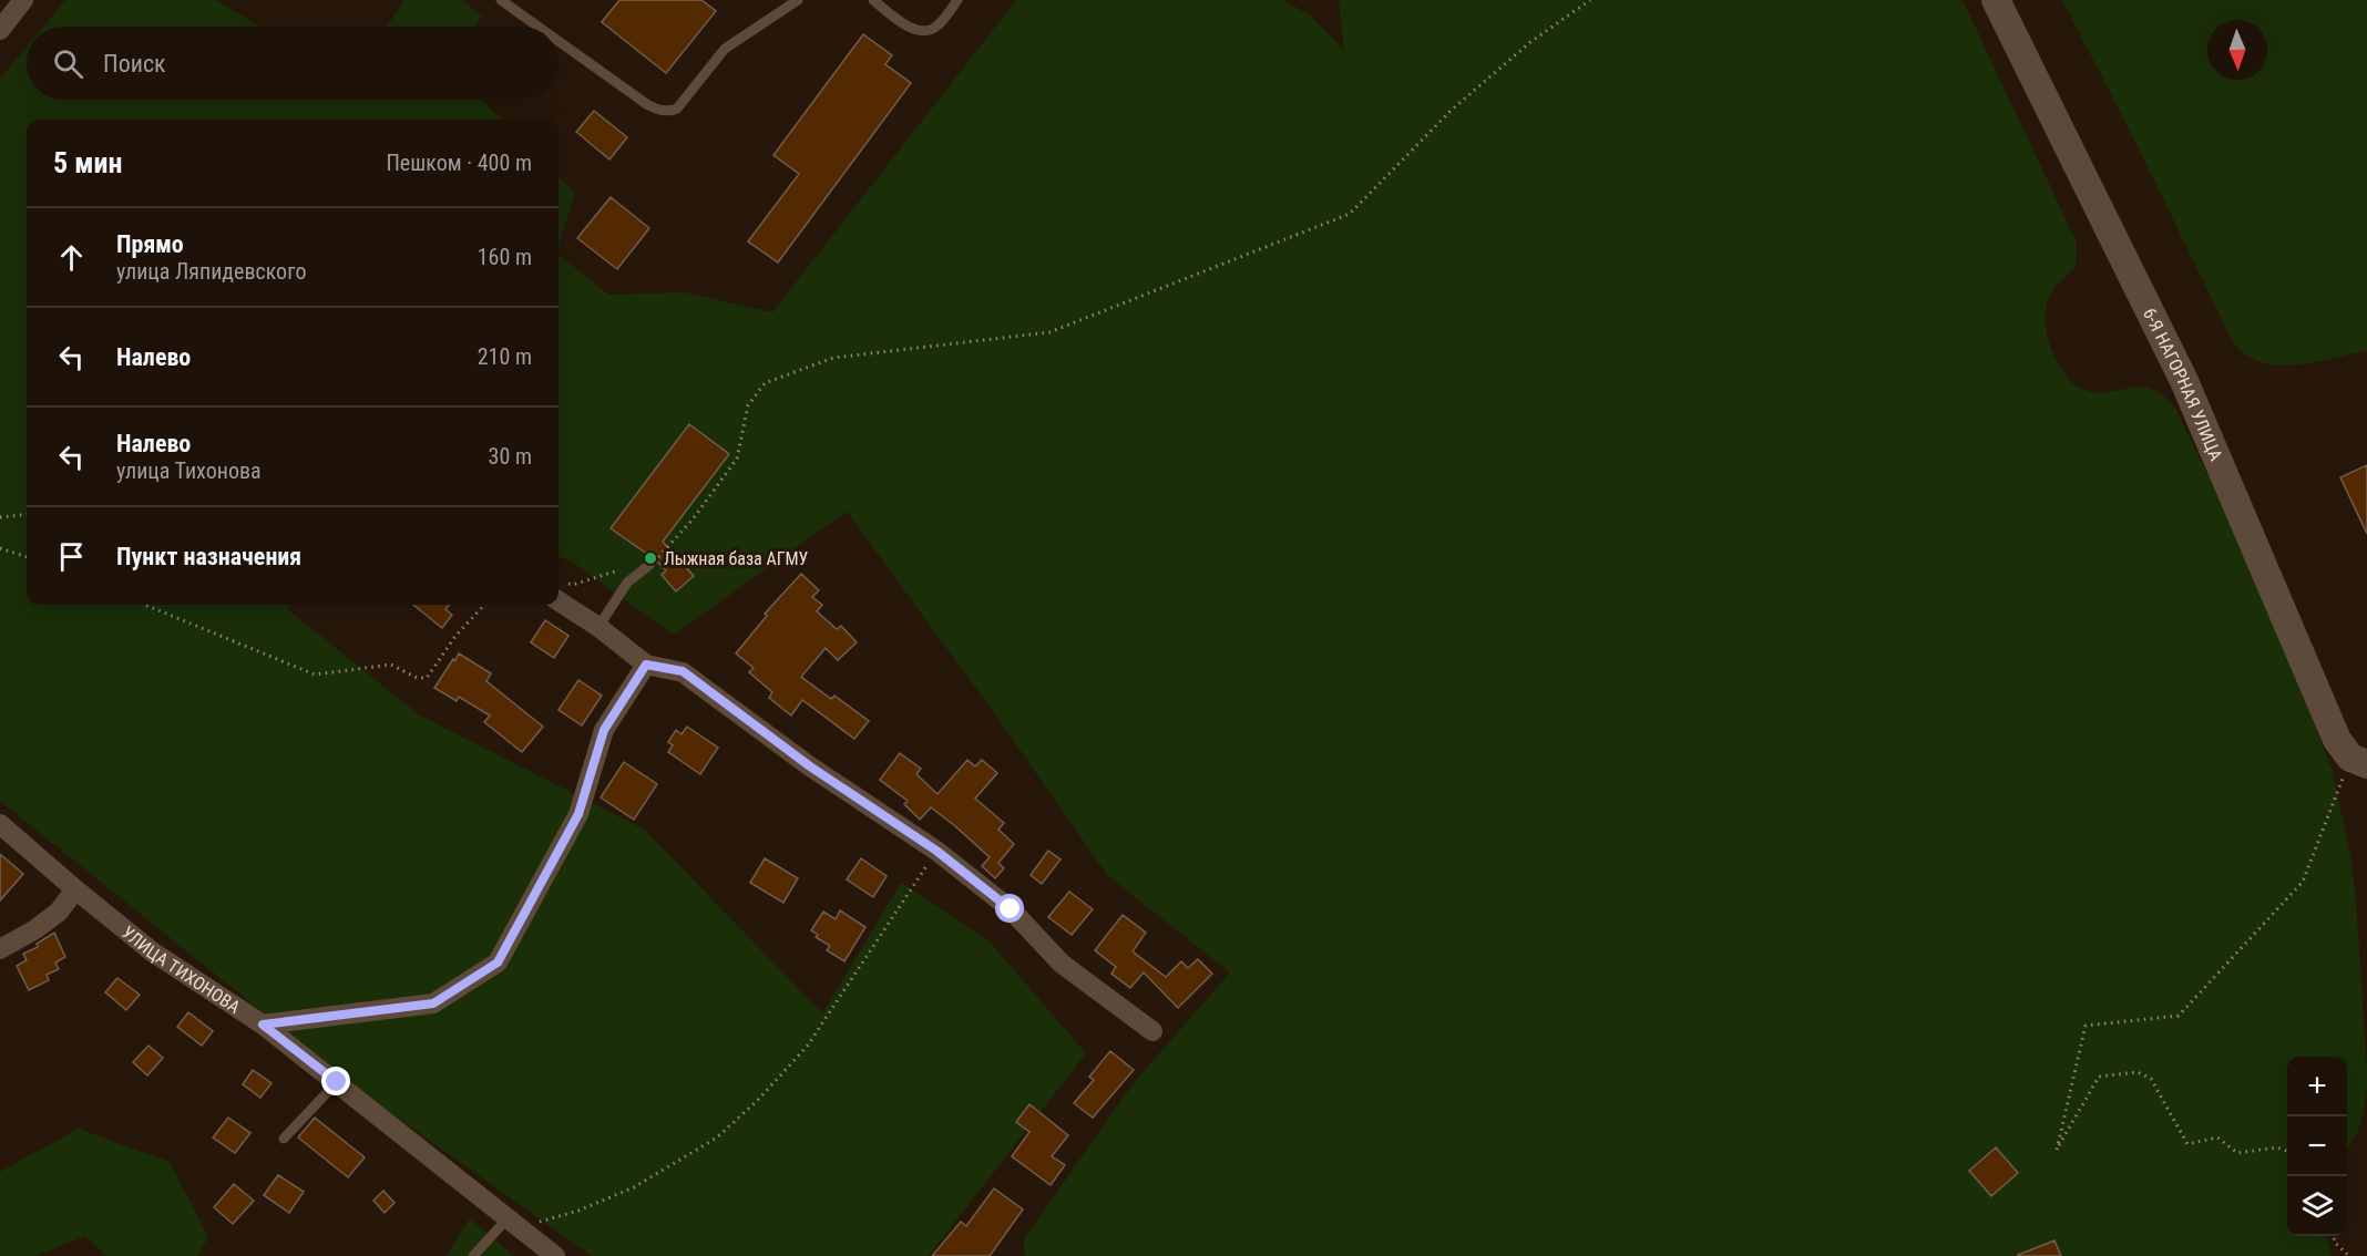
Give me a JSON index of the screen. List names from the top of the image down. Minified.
{"streets":{"street":["6-Я НАГОРНАЯ УЛИЦА","УЛИЦА ТИХОНОВА"]},"places":["Лыжная база АГМУ"],"north":"bottom","page":{"search":"Поиск","heading":["5 мин","Пешком · 400 m"],"list":[["Прямо","улица Ляпидевского","160 m"],["Налево","210 m"],["Налево","улица Тихонова","30 m"],"Пункт назначения"],"map_buttons":["+","−"]}}
